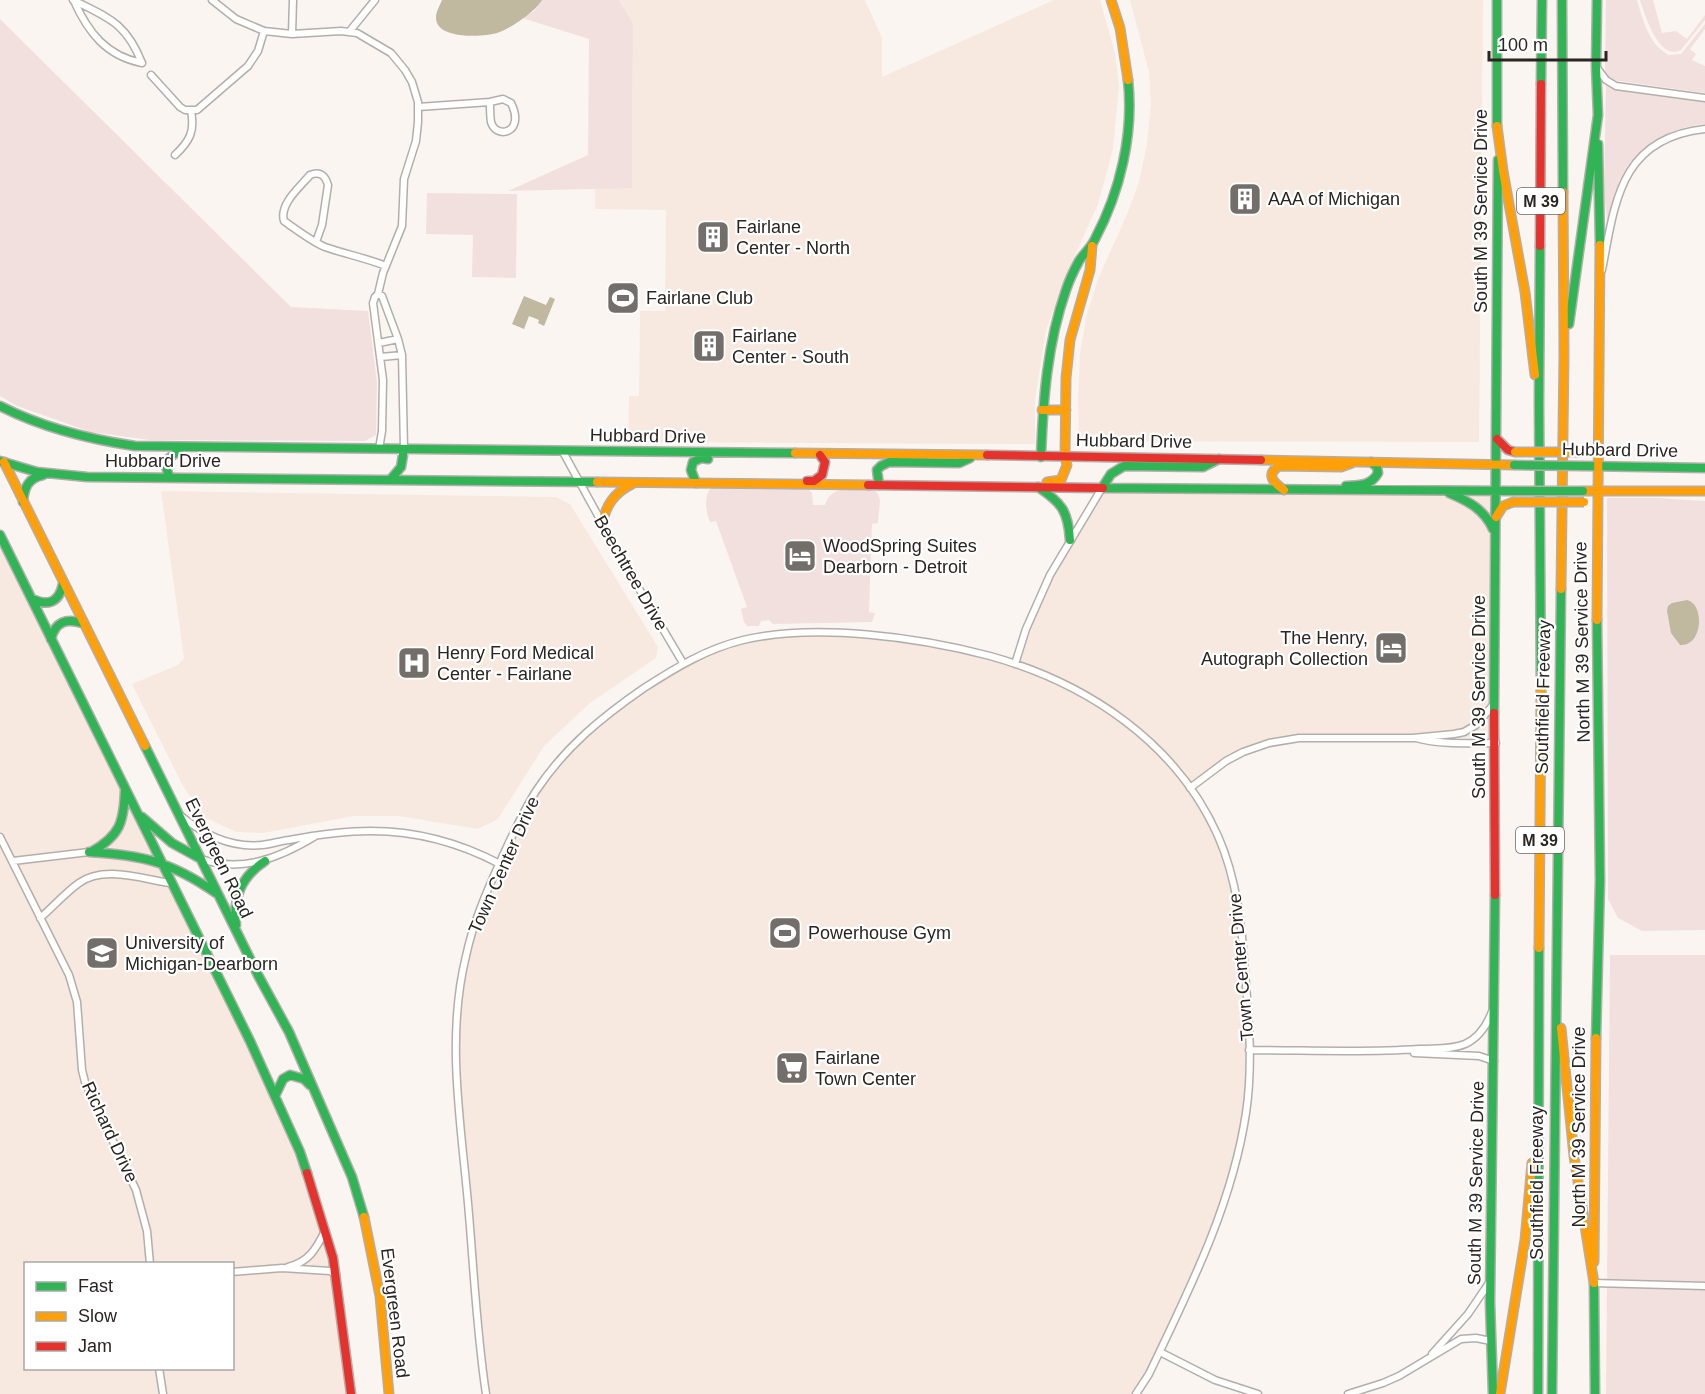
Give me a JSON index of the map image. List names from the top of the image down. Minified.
{"streets":{"main road":["M 39","South M 39 Service Drive","Hubbard Drive","North M 39 Service Drive","Southfield Freeway","Evergreen Road"],"street":["Beechtree Drive","Town Center Drive","Richard Drive"]},"crossings":[["South M 39 Service Drive","Hubbard Drive"],["Hubbard Drive","Beechtree Drive"],["Hubbard Drive","North M 39 Service Drive"],["Hubbard Drive","Evergreen Road"],["Beechtree Drive","Town Center Drive"]],"places":{"building":["AAA of Michigan","Fairlane Center - North","Fairlane Center - South"],"sports":["Fairlane Club","Powerhouse Gym"],"hotel":["WoodSpring Suites Dearborn - Detroit","The Henry, Autograph Collection"],"hospital":["Henry Ford Medical Center - Fairlane"],"school or university":["University of Michigan-Dearborn"],"supermarket":["Fairlane Town Center"]},"legend":["Fast","Slow","Jam"],"scale_bar":"100 m"}
